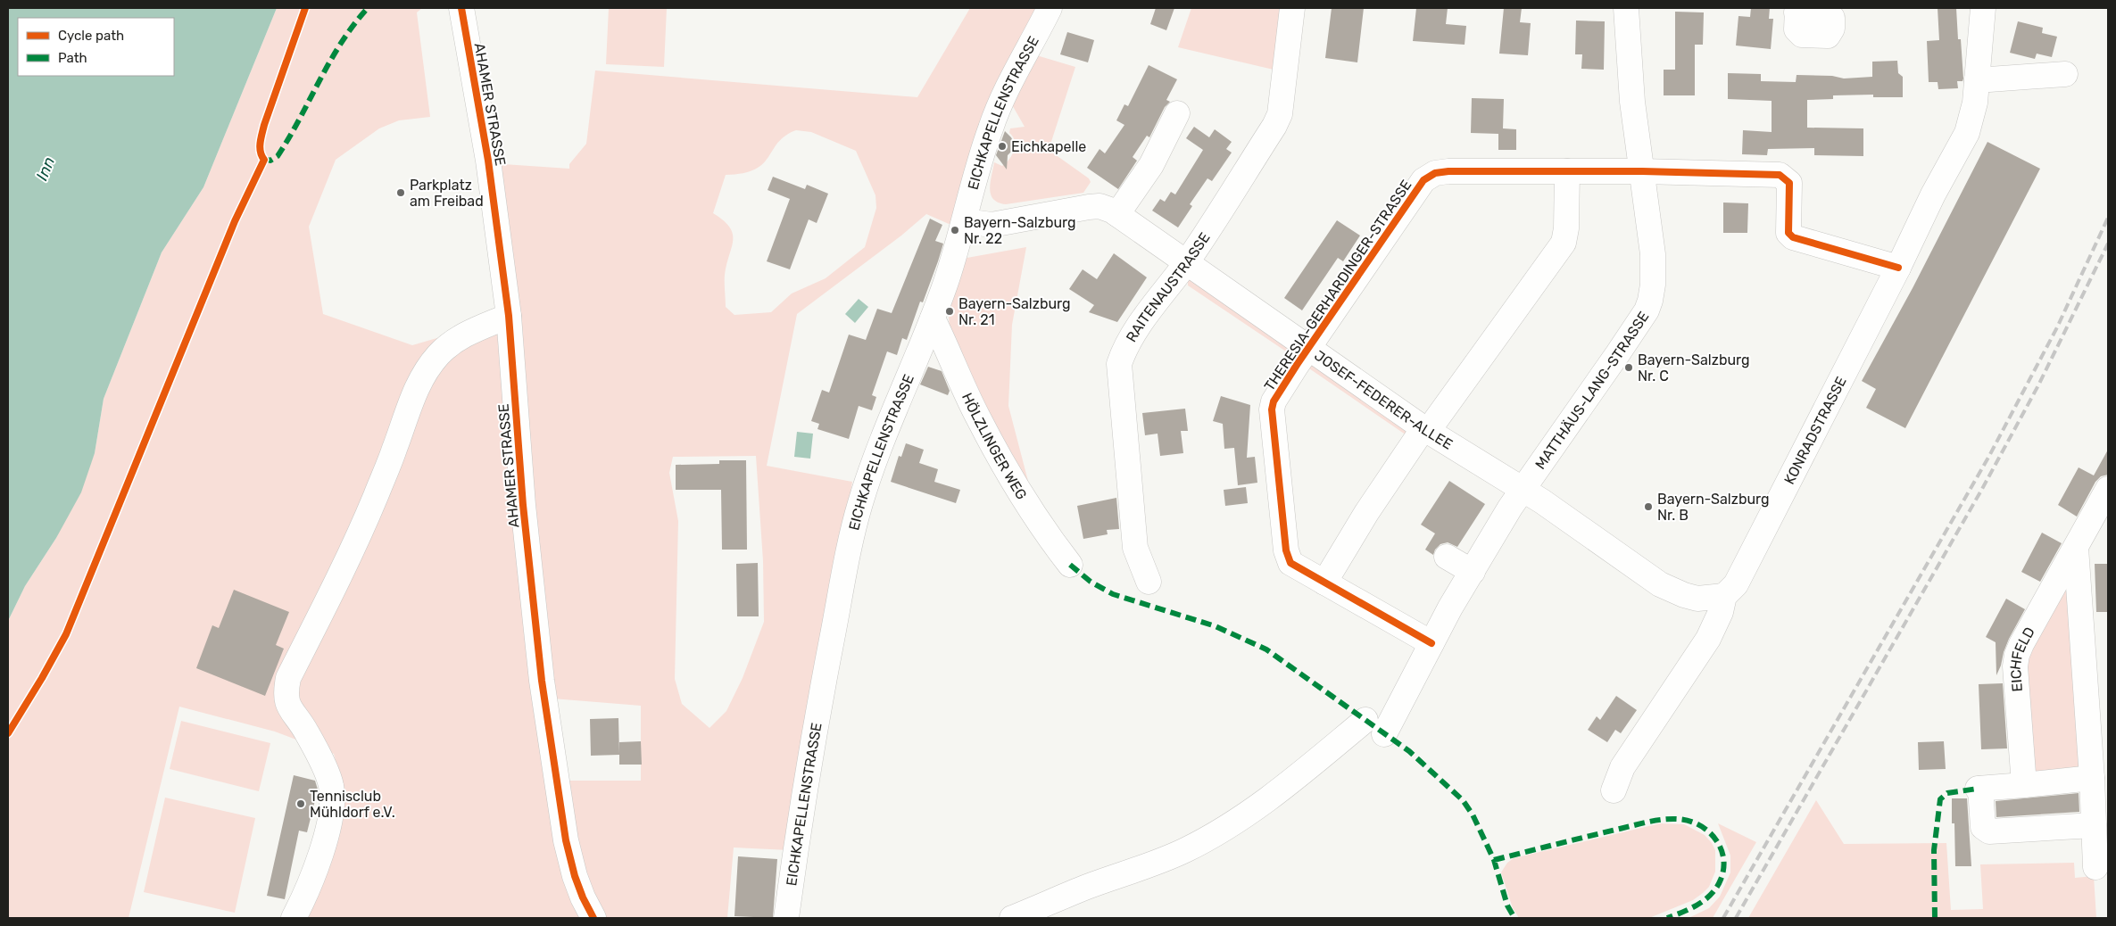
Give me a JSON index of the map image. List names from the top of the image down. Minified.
{"streets":{"street":["AHAMER STRASSE","EICHKAPELLENSTRASSE","THERESIA-GERHARDINGER-STRASSE","RAITENAUSTRASSE","MATTHÄUS-LANG-STRASSE","JOSEF-FEDERER-ALLEE","KONRADSTRASSE","HÖLZLINGER WEG","EICHFELD"]},"crossings":[["EICHKAPELLENSTRASSE","JOSEF-FEDERER-ALLEE"],["EICHKAPELLENSTRASSE","HÖLZLINGER WEG"],["THERESIA-GERHARDINGER-STRASSE","MATTHÄUS-LANG-STRASSE"],["THERESIA-GERHARDINGER-STRASSE","JOSEF-FEDERER-ALLEE"],["THERESIA-GERHARDINGER-STRASSE","KONRADSTRASSE"],["RAITENAUSTRASSE","JOSEF-FEDERER-ALLEE"],["MATTHÄUS-LANG-STRASSE","JOSEF-FEDERER-ALLEE"],["JOSEF-FEDERER-ALLEE","KONRADSTRASSE"]],"water":["Inn"],"places":["Eichkapelle","Parkplatz am Freibad","Bayern-Salzburg Nr. 22","Bayern-Salzburg Nr. 21","Bayern-Salzburg Nr. C","Bayern-Salzburg Nr. B","Tennisclub Mühldorf e.V."],"legend":["Cycle path","Path"]}
